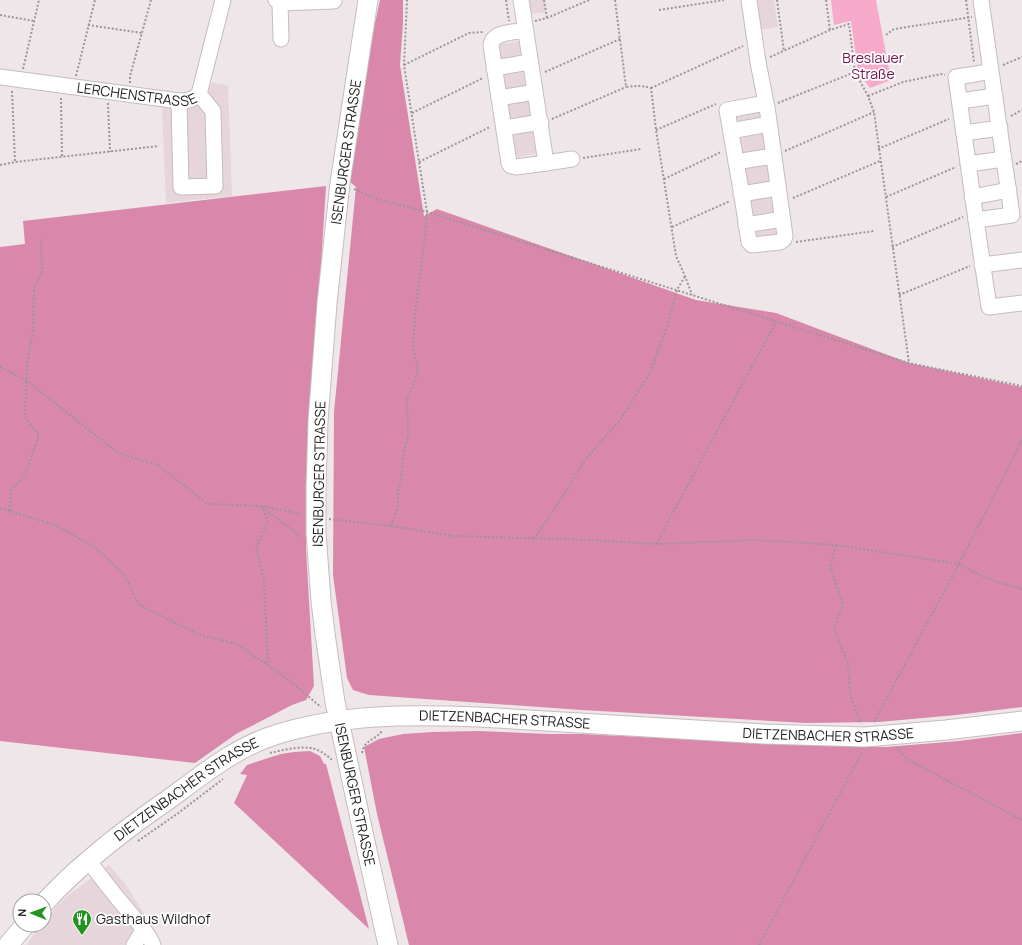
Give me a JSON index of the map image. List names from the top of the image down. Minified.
{"streets":{"main road":["ISENBURGER STRASSE","DIETZENBACHER STRASSE"],"street":["LERCHENSTRASSE"]},"crossings":[["ISENBURGER STRASSE","DIETZENBACHER STRASSE"]],"parks":["Breslauer Straße"],"places":{"restaurant":["Gasthaus Wildhof"]},"north":"left"}
